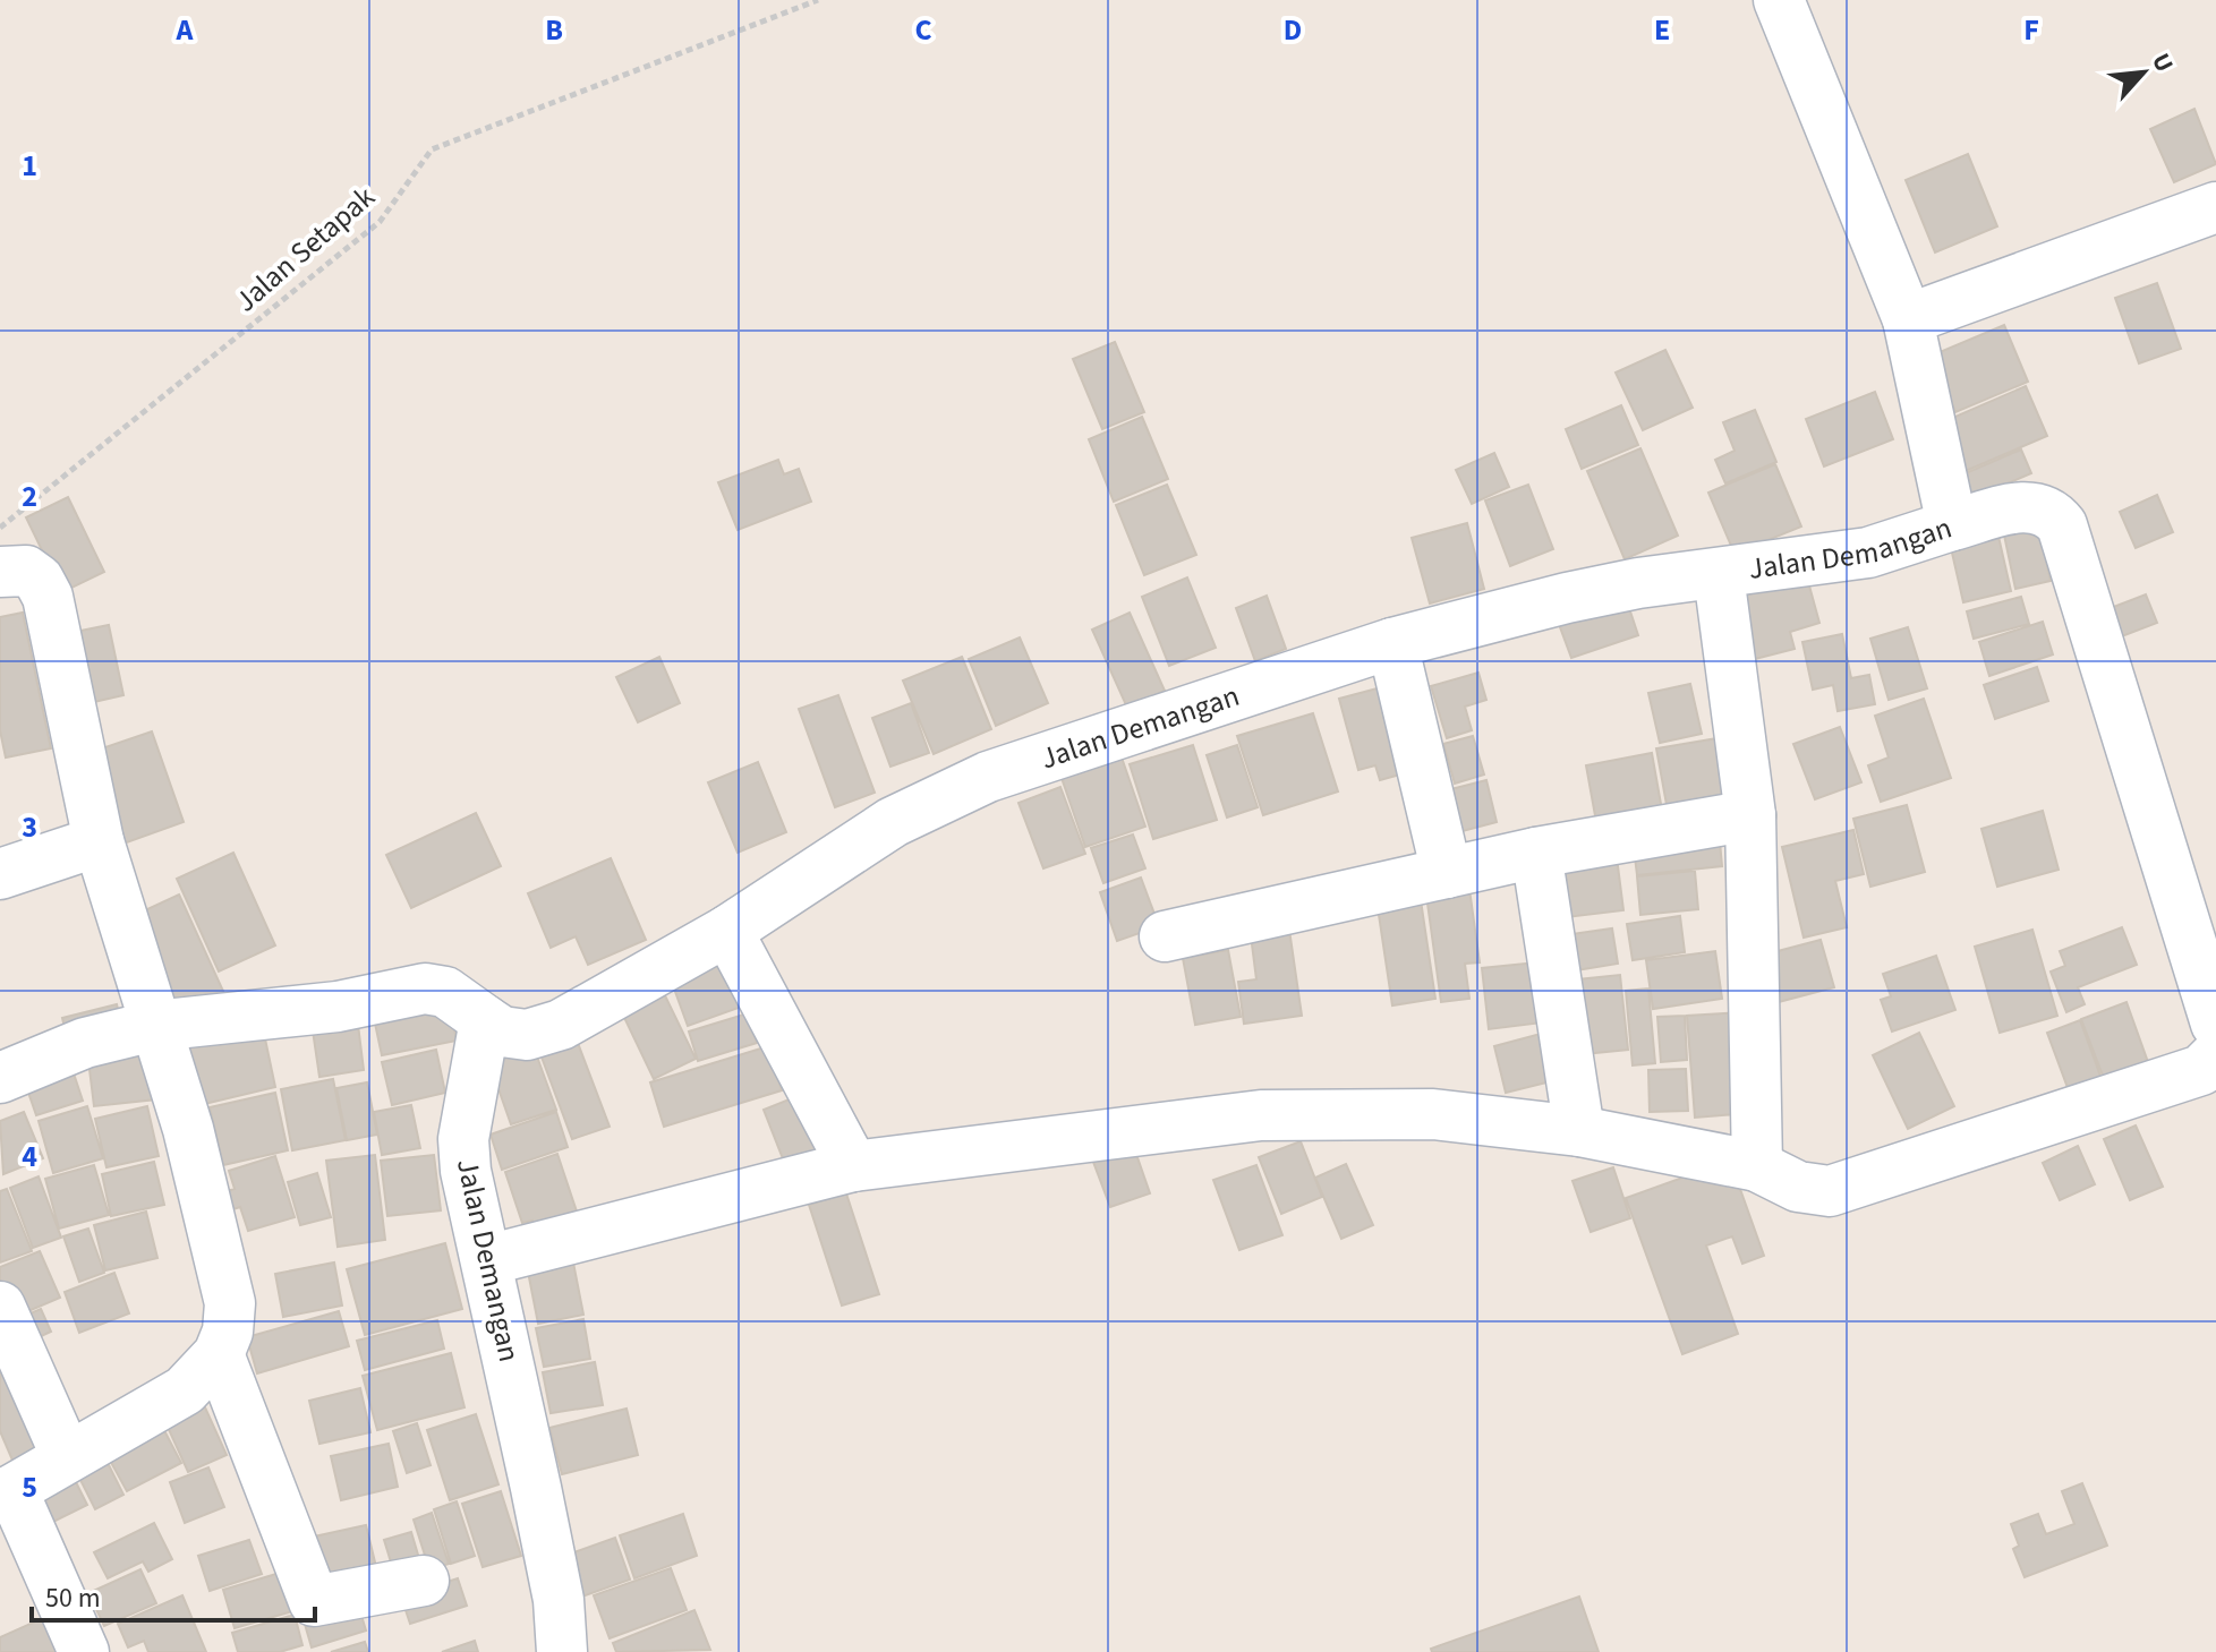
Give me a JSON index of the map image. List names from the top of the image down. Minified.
{"streets":{"street":["Jalan Demangan"],"path":["Jalan Setapak"]},"scale_bar":"50 m","north":"top right","grid":{"columns":["A","B","C","D","E","F"],"rows":["1","2","3","4","5"]}}
